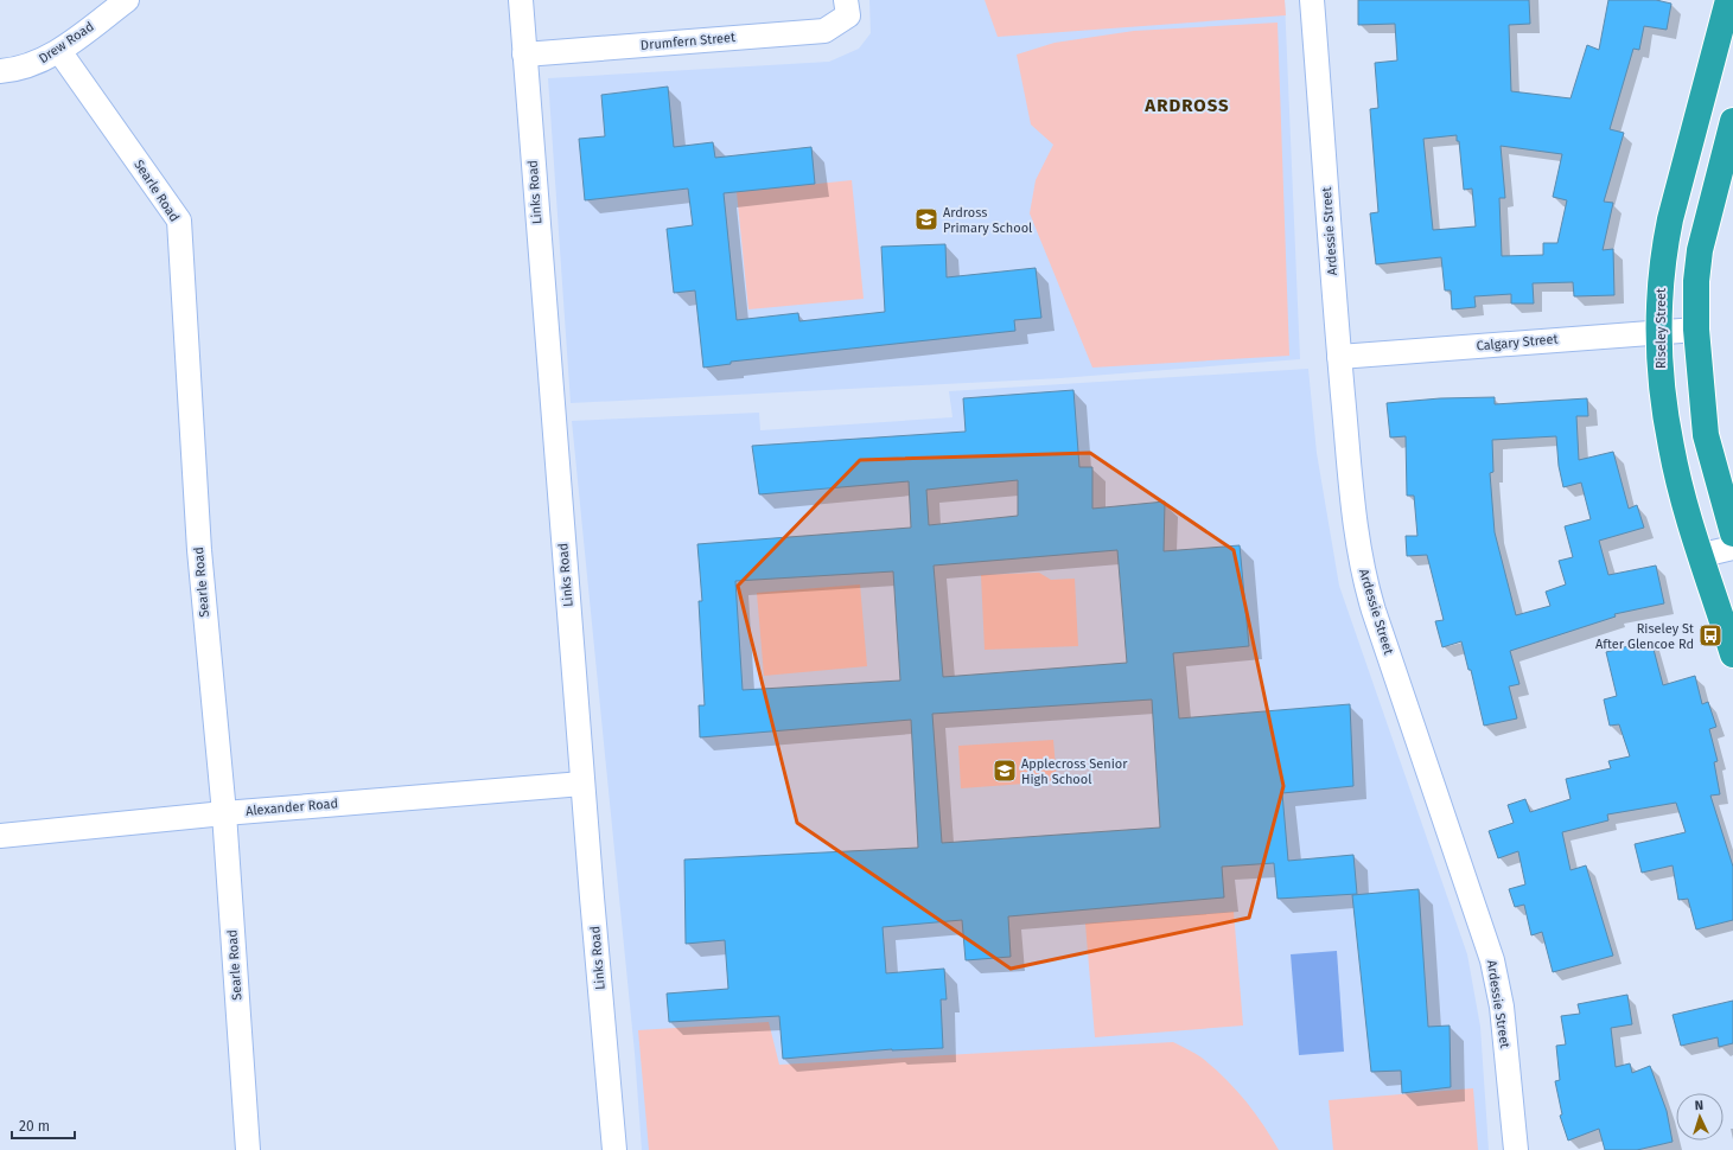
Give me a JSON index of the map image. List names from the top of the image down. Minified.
{"streets":{"highway":["Riseley Street"],"street":["Drumfern Street","Drew Road","Searle Road","Links Road","Ardessie Street","Calgary Street","Alexander Road"]},"crossings":[["Drumfern Street","Links Road"],["Drew Road","Searle Road"],["Searle Road","Alexander Road"],["Links Road","Alexander Road"],["Ardessie Street","Calgary Street"],["Riseley Street","Calgary Street"]],"districts":["ARDROSS"],"places":{"school or university":["Ardross Primary School","Applecross Senior High School"],"bus stop":["Riseley St After Glencoe Rd"]},"scale_bar":"20 m","north":"top"}
